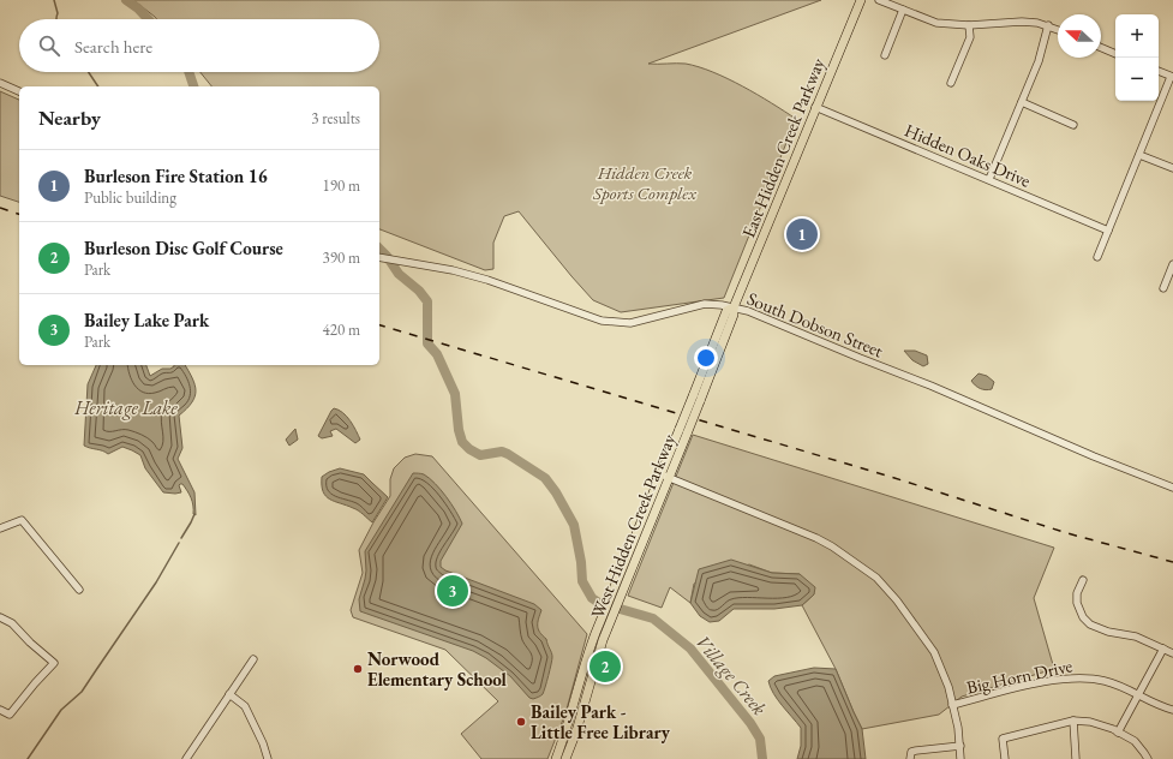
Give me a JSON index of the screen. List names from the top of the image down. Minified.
{"streets":{"main road":["East Hidden Creek Parkway","West Hidden Creek Parkway"],"street":["Hidden Oaks Drive","South Dobson Street","Big Horn Drive"]},"crossings":[["East Hidden Creek Parkway","Hidden Oaks Drive"],["East Hidden Creek Parkway","South Dobson Street"],["East Hidden Creek Parkway","West Hidden Creek Parkway"],["South Dobson Street","West Hidden Creek Parkway"]],"water":["Heritage Lake","Village Creek"],"parks":["Hidden Creek Sports Complex"],"places":["Norwood Elementary School","Bailey Park - Little Free Library"],"north":"left","page":{"map_buttons":["+","−"],"search":"Search here","heading":["Nearby","3 results"],"list":[{"mark":"1","name":"Burleson Fire Station 16","note":"Public building","value":"190 m"},{"mark":"2","name":"Burleson Disc Golf Course","note":"Park","value":"390 m"},{"mark":"3","name":"Bailey Lake Park","note":"Park","value":"420 m"}],"pins":["1","3","2"]}}
